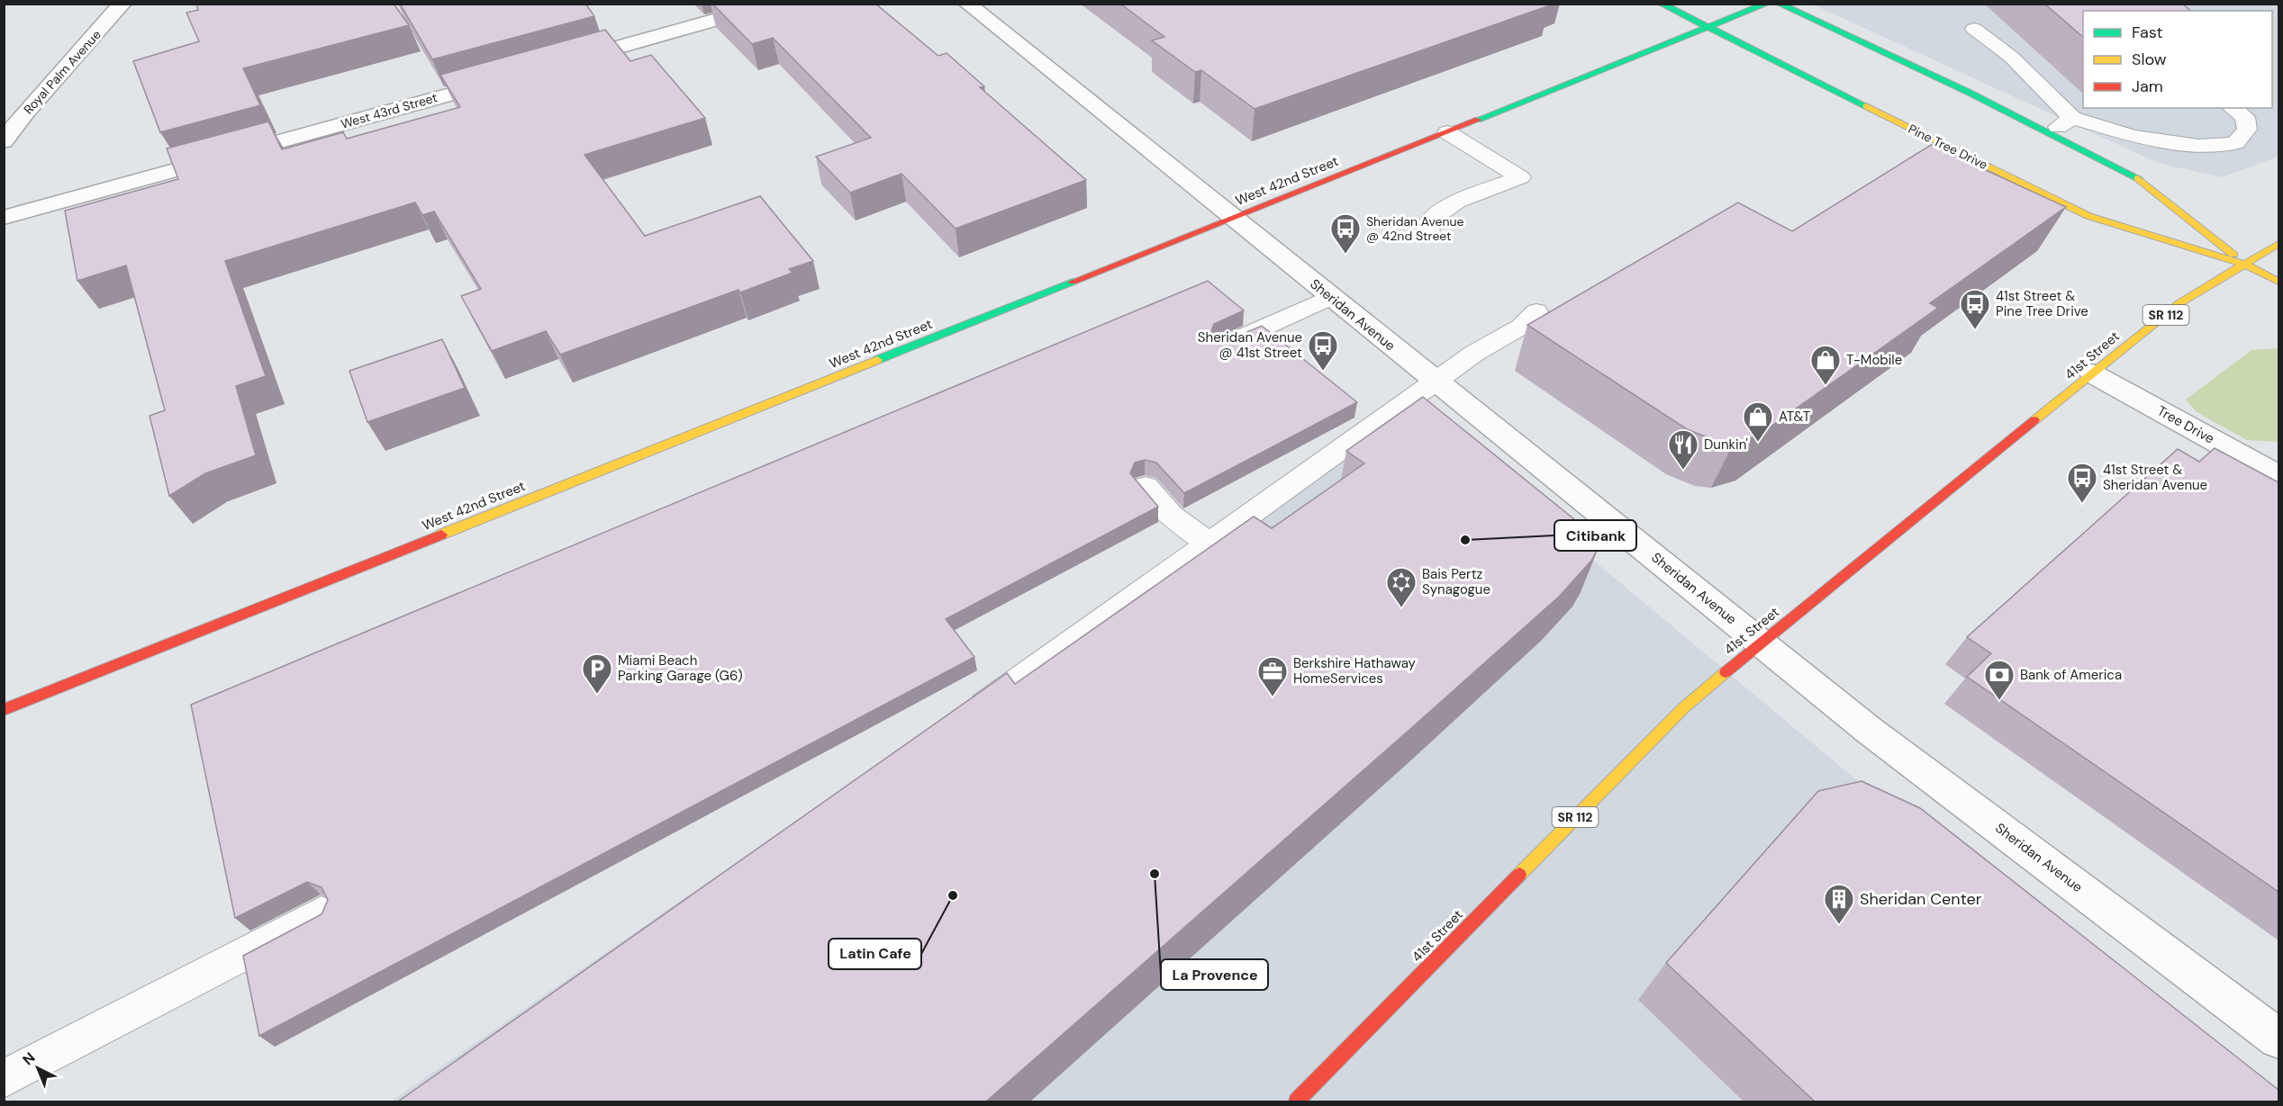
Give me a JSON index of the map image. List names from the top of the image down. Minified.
{"streets":{"main road":["Pine Tree Drive","West 42nd Street","SR 112","41st Street"],"street":["Royal Palm Avenue","West 43rd Street","Sheridan Avenue","Tree Drive"]},"crossings":[["Pine Tree Drive","West 42nd Street"],["Pine Tree Drive","41st Street"],["West 42nd Street","Sheridan Avenue"],["Sheridan Avenue","41st Street"],["41st Street","Tree Drive"]],"places":{"bus stop":["Sheridan Avenue @ 42nd Street","41st Street & Pine Tree Drive","Sheridan Avenue @ 41st Street","41st Street & Sheridan Avenue"],"shop":["T-Mobile","AT&T"],"restaurant":["Dunkin'"],"other":["Citibank","La Provence","Latin Cafe"],"synagogue":["Bais Pertz Synagogue"],"parking":["Miami Beach Parking Garage (G6)"],"office":["Berkshire Hathaway HomeServices"],"bank":["Bank of America"],"building":["Sheridan Center"]},"legend":["Fast","Slow","Jam"],"north":"top left"}
